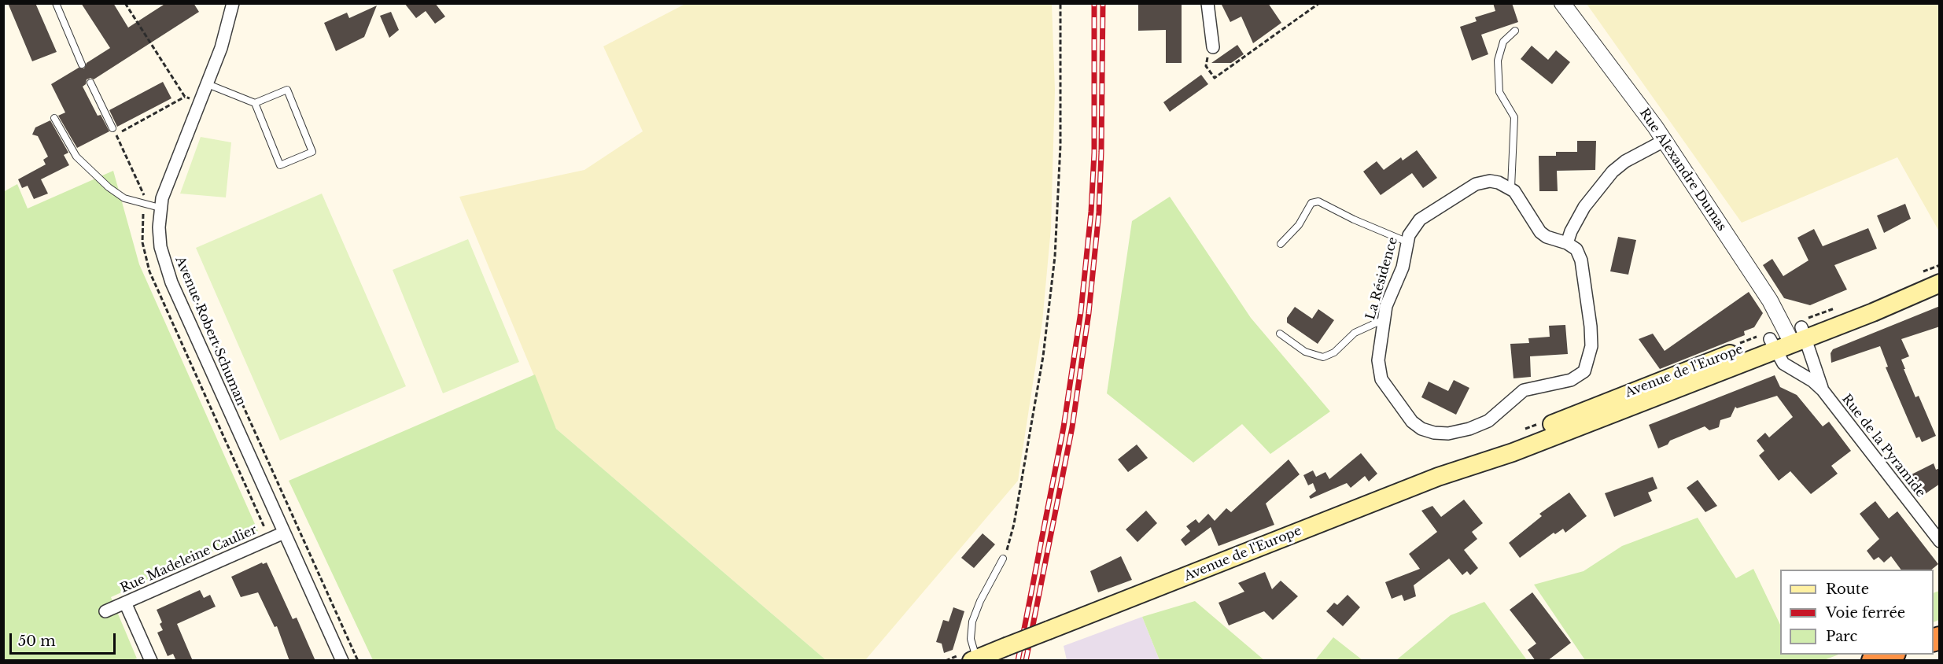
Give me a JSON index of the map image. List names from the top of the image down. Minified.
{"streets":{"main road":["Avenue de l'Europe"],"street":["Rue Alexandre Dumas","La Résidence","Avenue Robert Schuman","Rue de la Pyramide","Rue Madeleine Caulier"]},"crossings":[["Rue Alexandre Dumas","Avenue de l'Europe"],["Rue Alexandre Dumas","Rue de la Pyramide"],["Avenue Robert Schuman","Rue Madeleine Caulier"],["Avenue de l'Europe","Rue de la Pyramide"]],"legend":["Route","Voie ferrée","Parc"],"scale_bar":"50 m"}
